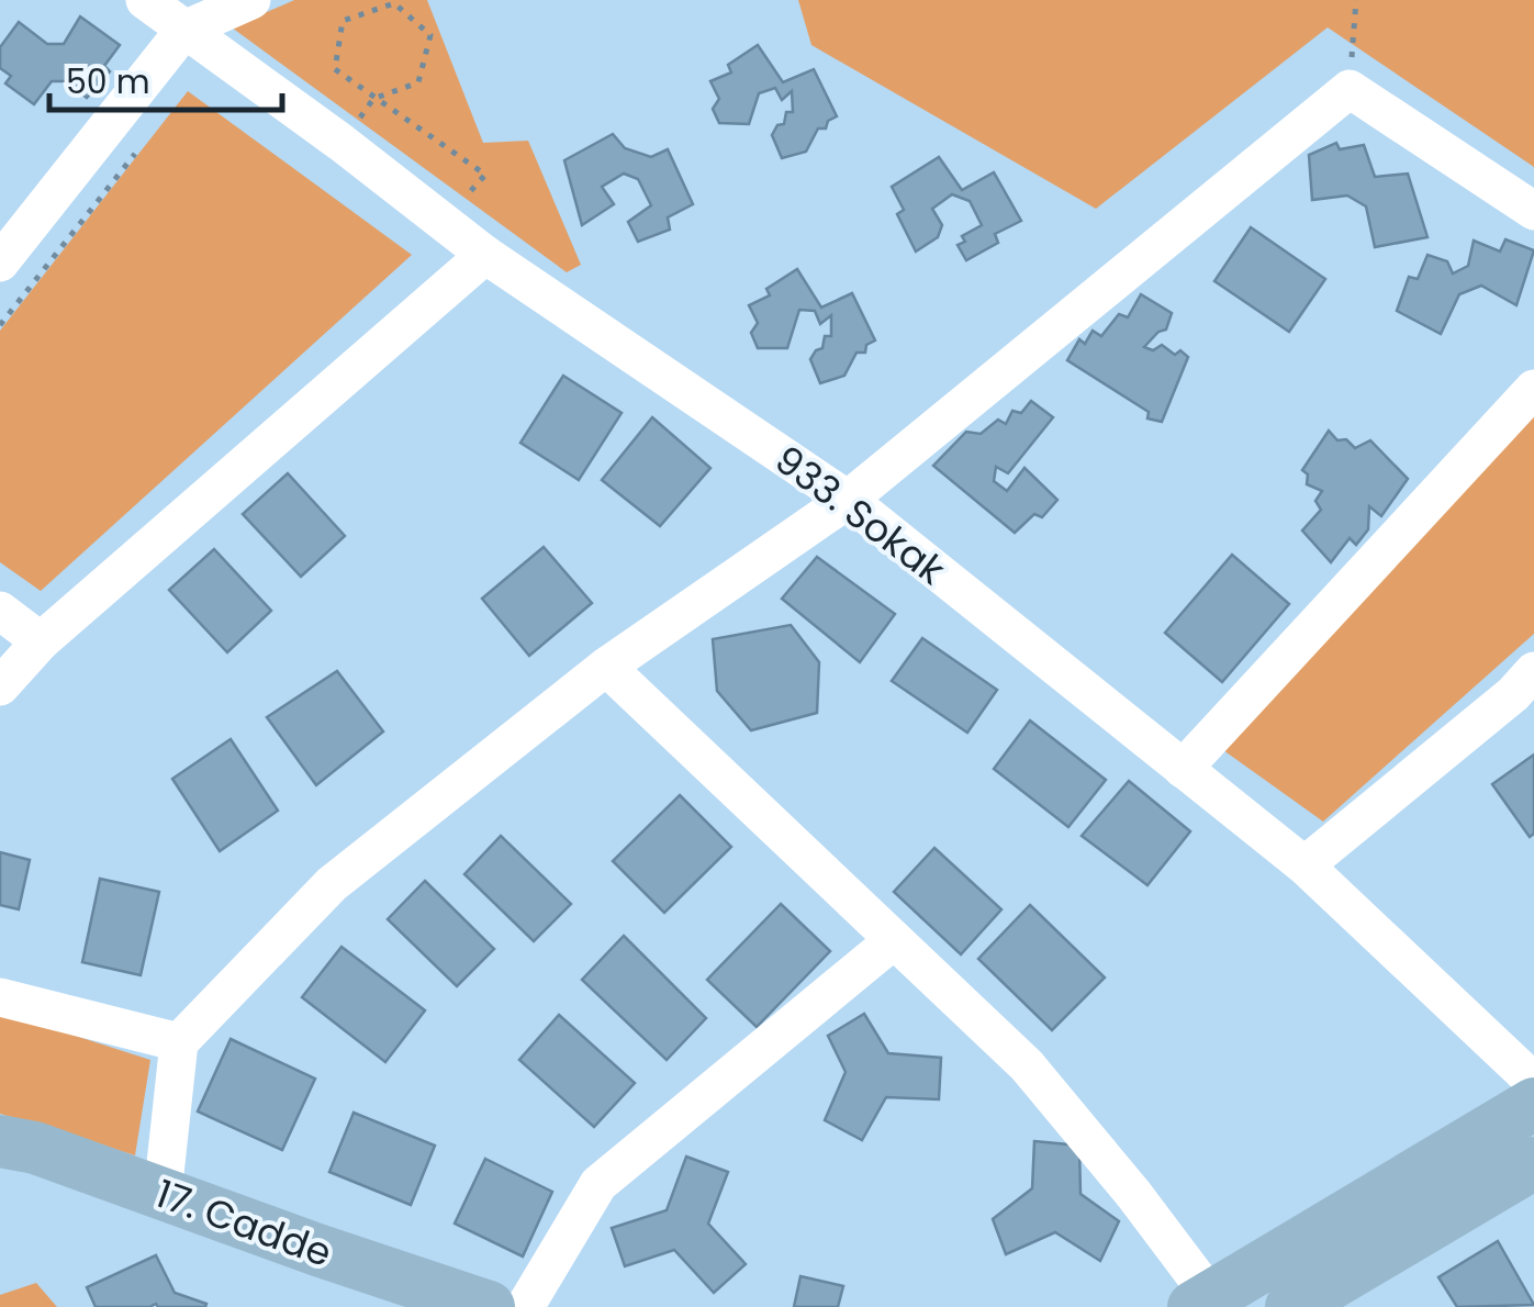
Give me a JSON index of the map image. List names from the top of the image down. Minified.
{"streets":{"main road":["17. Cadde"],"street":["933. Sokak"]},"scale_bar":"50 m"}
